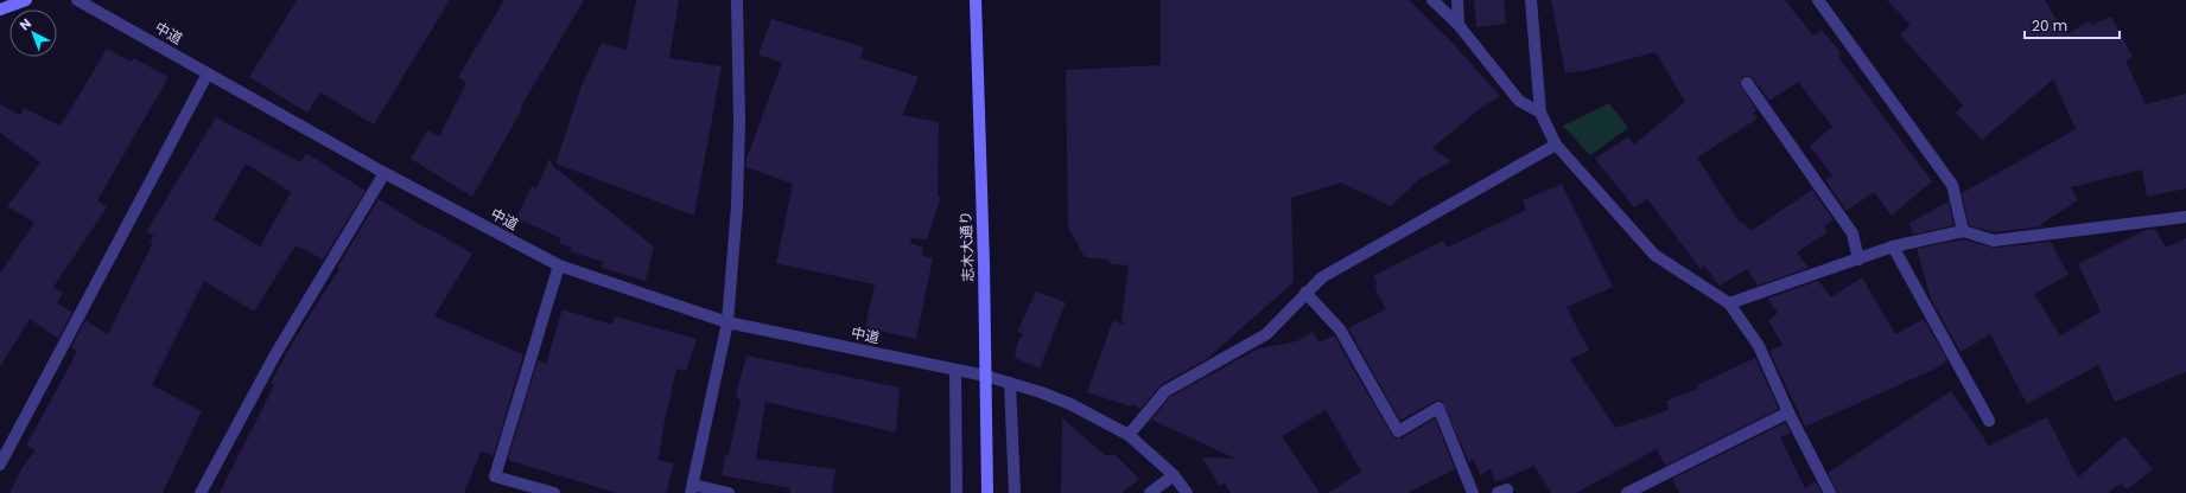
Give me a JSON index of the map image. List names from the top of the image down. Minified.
{"streets":{"main road":["志木大通り"],"street":["中道"]},"crossings":[["中道","志木大通り"]],"scale_bar":"20 m","north":"top left"}
